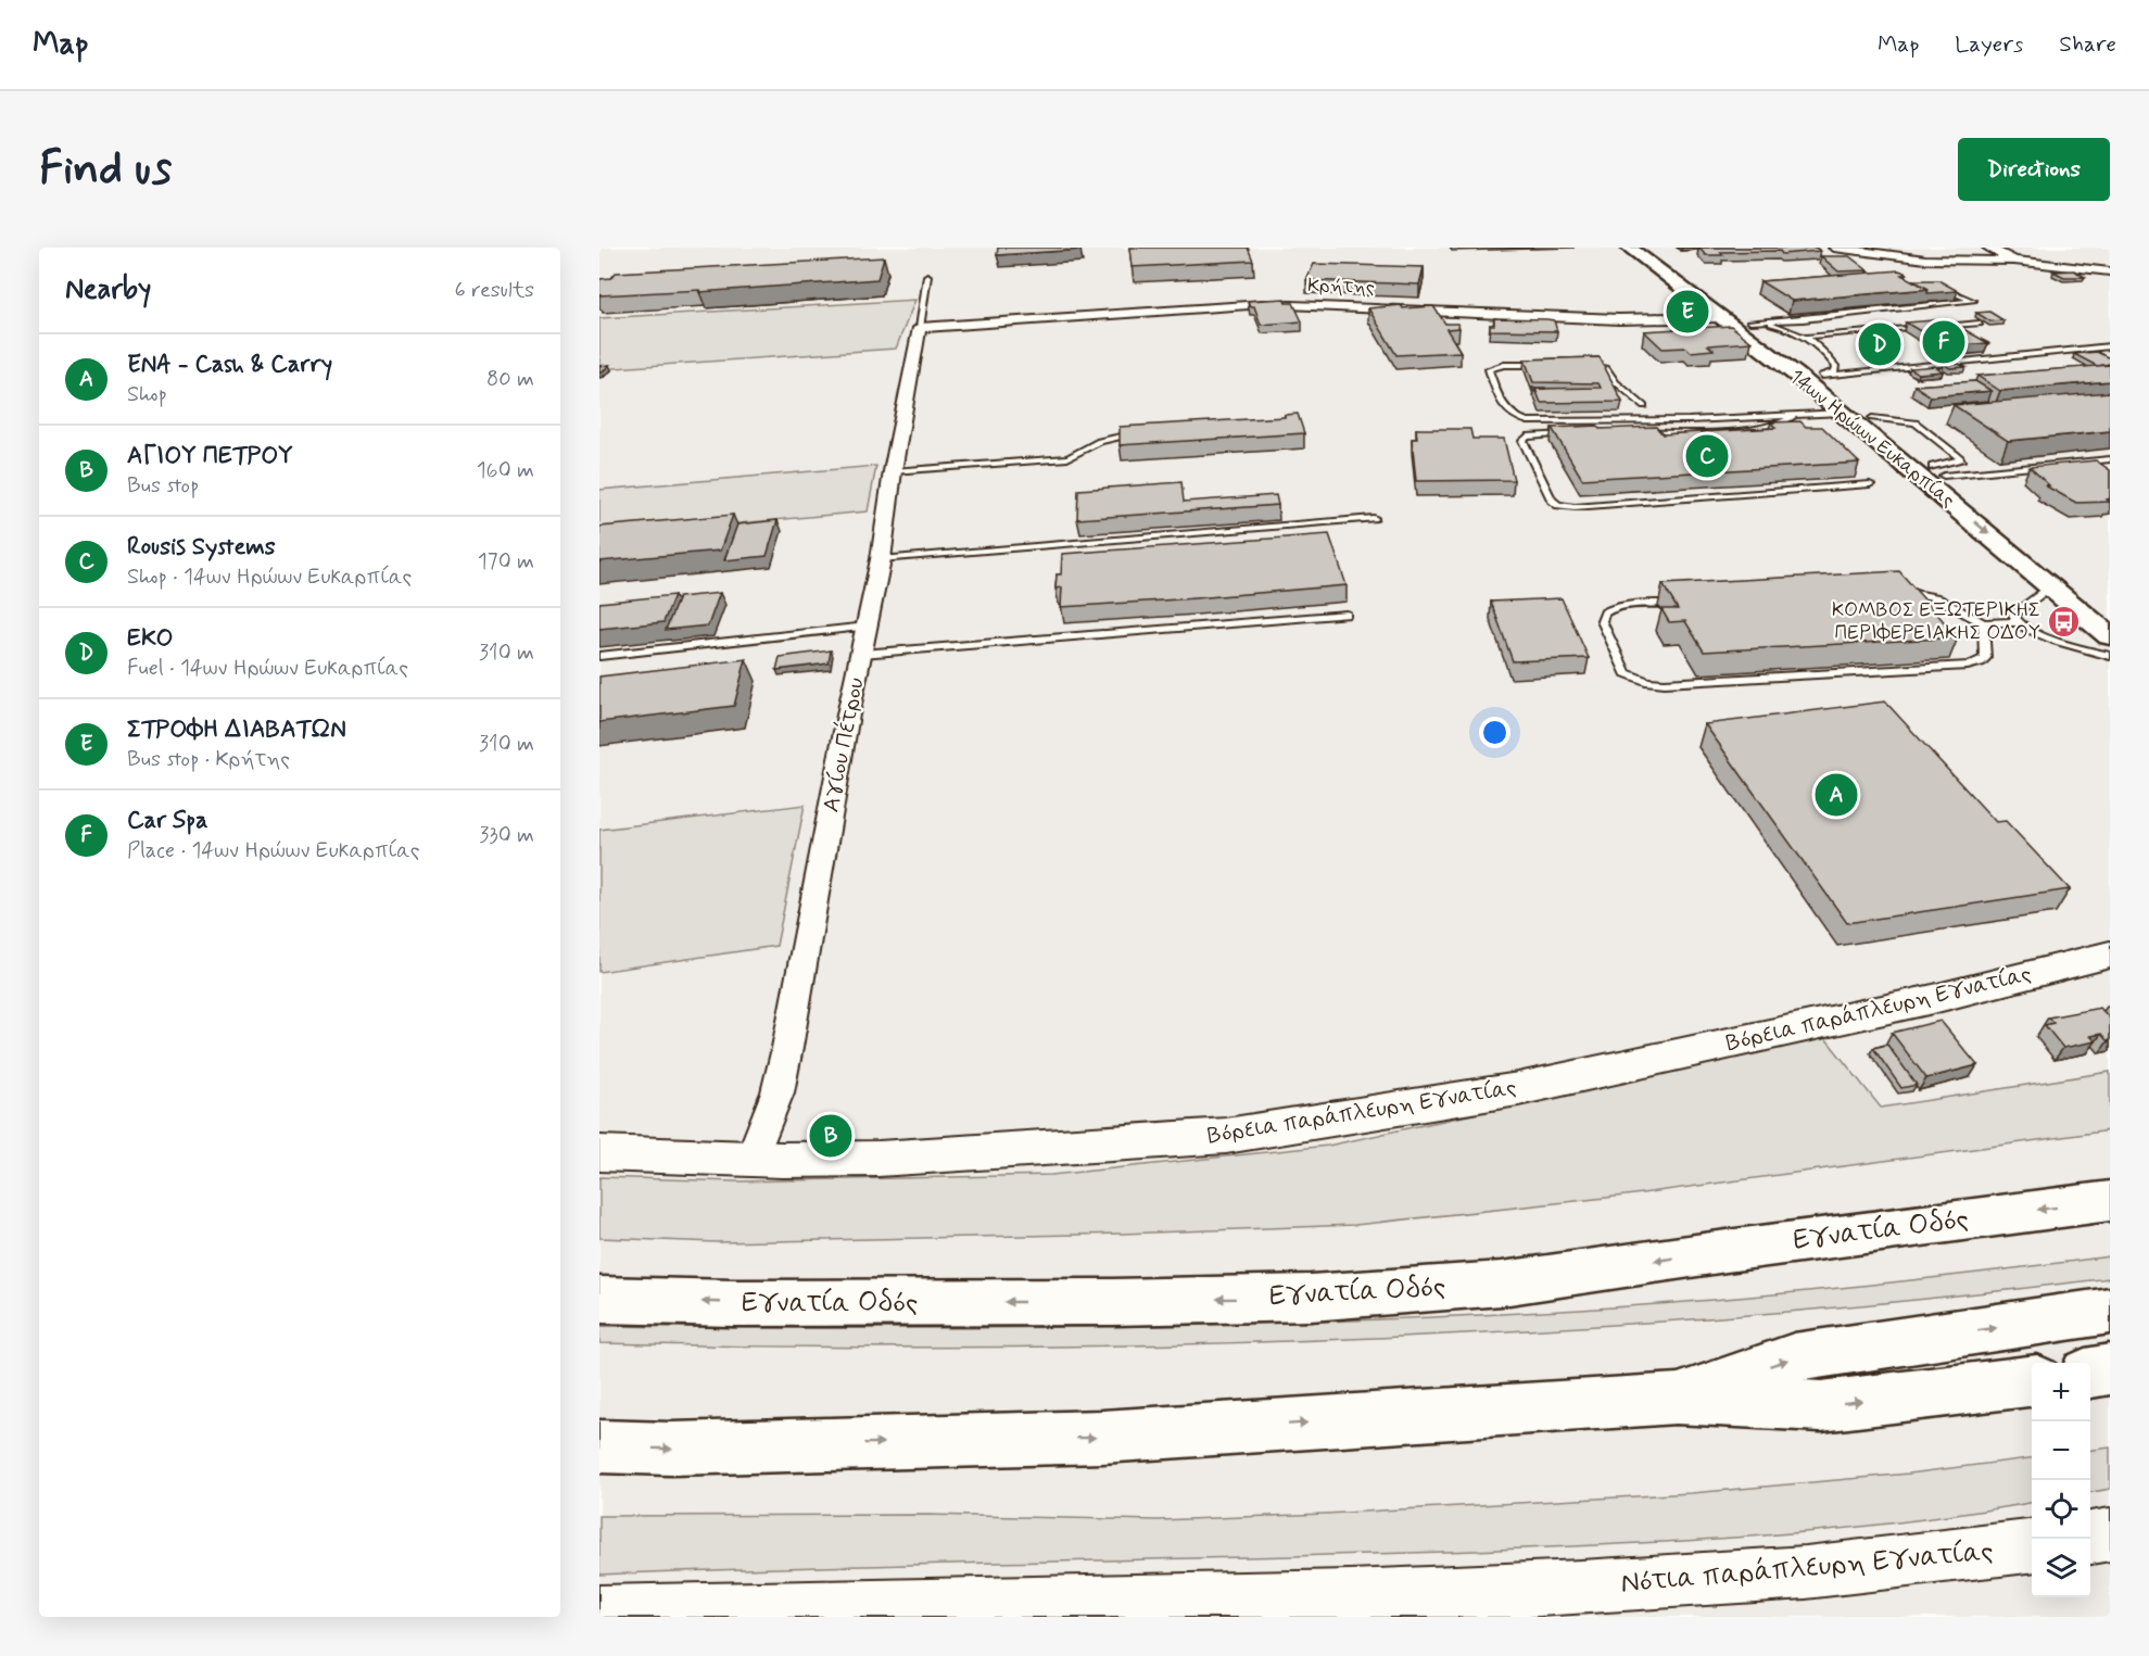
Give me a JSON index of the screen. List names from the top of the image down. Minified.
{"streets":{"main road":["14ων Ηρώων Ευκαρπίας","Εγνατία Οδός"],"street":["Κρήτης","Αγίου Πέτρου","Βόρεια παράπλευρη Εγνατίας","Νότια παράπλευρη Εγνατίας"]},"crossings":[["Κρήτης","14ων Ηρώων Ευκαρπίας"],["Κρήτης","Αγίου Πέτρου"],["Αγίου Πέτρου","Βόρεια παράπλευρη Εγνατίας"]],"places":{"bus stop":["ΚΟΜΒΟΣ ΕΞΩΤΕΡΙΚΗΣ ΠΕΡΙΦΕΡΕΙΑΚΗΣ ΟΔΟΥ"]},"page":{"header":"Map","nav":["Map","Layers","Share"],"buttons":"Directions","title":"Find us","heading":["Nearby","6 results"],"pins":["E","F","D","C","A","B"],"list":[{"mark":"A","name":"ENA - Cash & Carry","note":"Shop","value":"80 m"},{"mark":"B","name":"ΑΓΙΟΥ ΠΕΤΡΟΥ","note":"Bus stop","value":"160 m"},{"mark":"C","name":"Rousis Systems","note":"Shop · 14ων Ηρώων Ευκαρπίας","value":"170 m"},{"mark":"D","name":"ΕΚΟ","note":"Fuel · 14ων Ηρώων Ευκαρπίας","value":"310 m"},{"mark":"E","name":"ΣΤΡΟΦΗ ΔΙΑΒΑΤΩΝ","note":"Bus stop · Κρήτης","value":"310 m"},{"mark":"F","name":"Car Spa","note":"Place · 14ων Ηρώων Ευκαρπίας","value":"330 m"}],"map_buttons":["+","−"]}}
